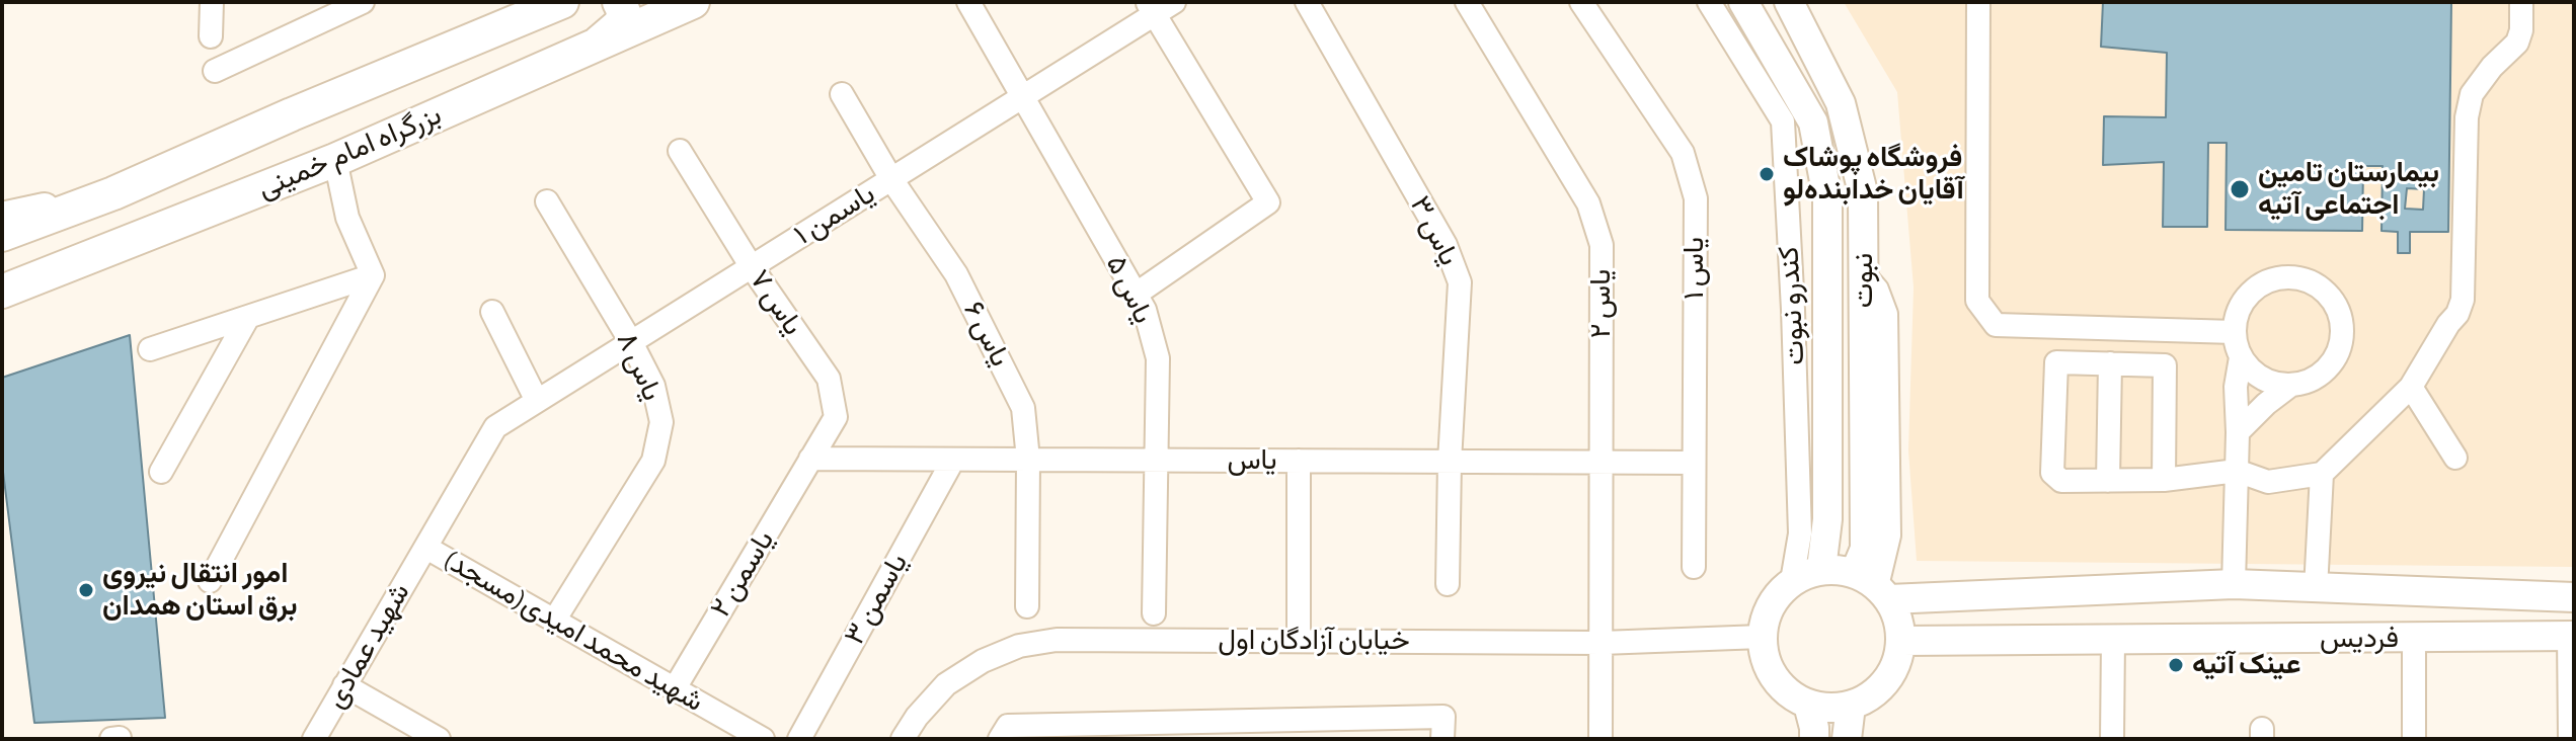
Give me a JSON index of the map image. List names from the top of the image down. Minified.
{"streets":{"highway":["بزرگراه امام خمینی"],"main road":["نبوت","فردیس"],"street":["یاسمن ۱","یاس ۳","یاس ۱","یاس ۵","یاس ۷","یاس ۲","کندرو نبوت","یاس ۶","یاس ۸","یاس","یاسمن ۲","یاسمن ۳","(مسجد)شهید محمد امیدی","خیابان آزادگان اول","شهید عمادی"]},"crossings":[["یاسمن ۱","یاس ۵"],["یاسمن ۱","یاس ۷"],["یاسمن ۱","یاس ۶"],["یاسمن ۱","یاس ۸"],["یاسمن ۱","شهید عمادی"],["یاس ۳","یاس"],["یاس ۱","یاس"],["نبوت","کندرو نبوت"],["نبوت","فردیس"],["نبوت","خیابان آزادگان اول"],["یاس ۵","یاس"],["یاس ۷","یاس"],["یاس ۷","یاسمن ۲"],["یاس ۲","یاس"],["یاس ۲","خیابان آزادگان اول"],["کندرو نبوت","فردیس"],["کندرو نبوت","خیابان آزادگان اول"],["یاس ۶","یاس"],["یاس ۸","(مسجد)شهید محمد امیدی"],["یاس","یاسمن ۲"],["یاس","یاسمن ۳"],["یاسمن ۲","(مسجد)شهید محمد امیدی"],["(مسجد)شهید محمد امیدی","شهید عمادی"],["فردیس","خیابان آزادگان اول"]],"places":["فروشگاه پوشاک آقایان خدابنده‌لو","بیمارستان تامین اجتماعی آتیه","امور انتقال نیروی برق استان همدان","عینک آتیه"]}
